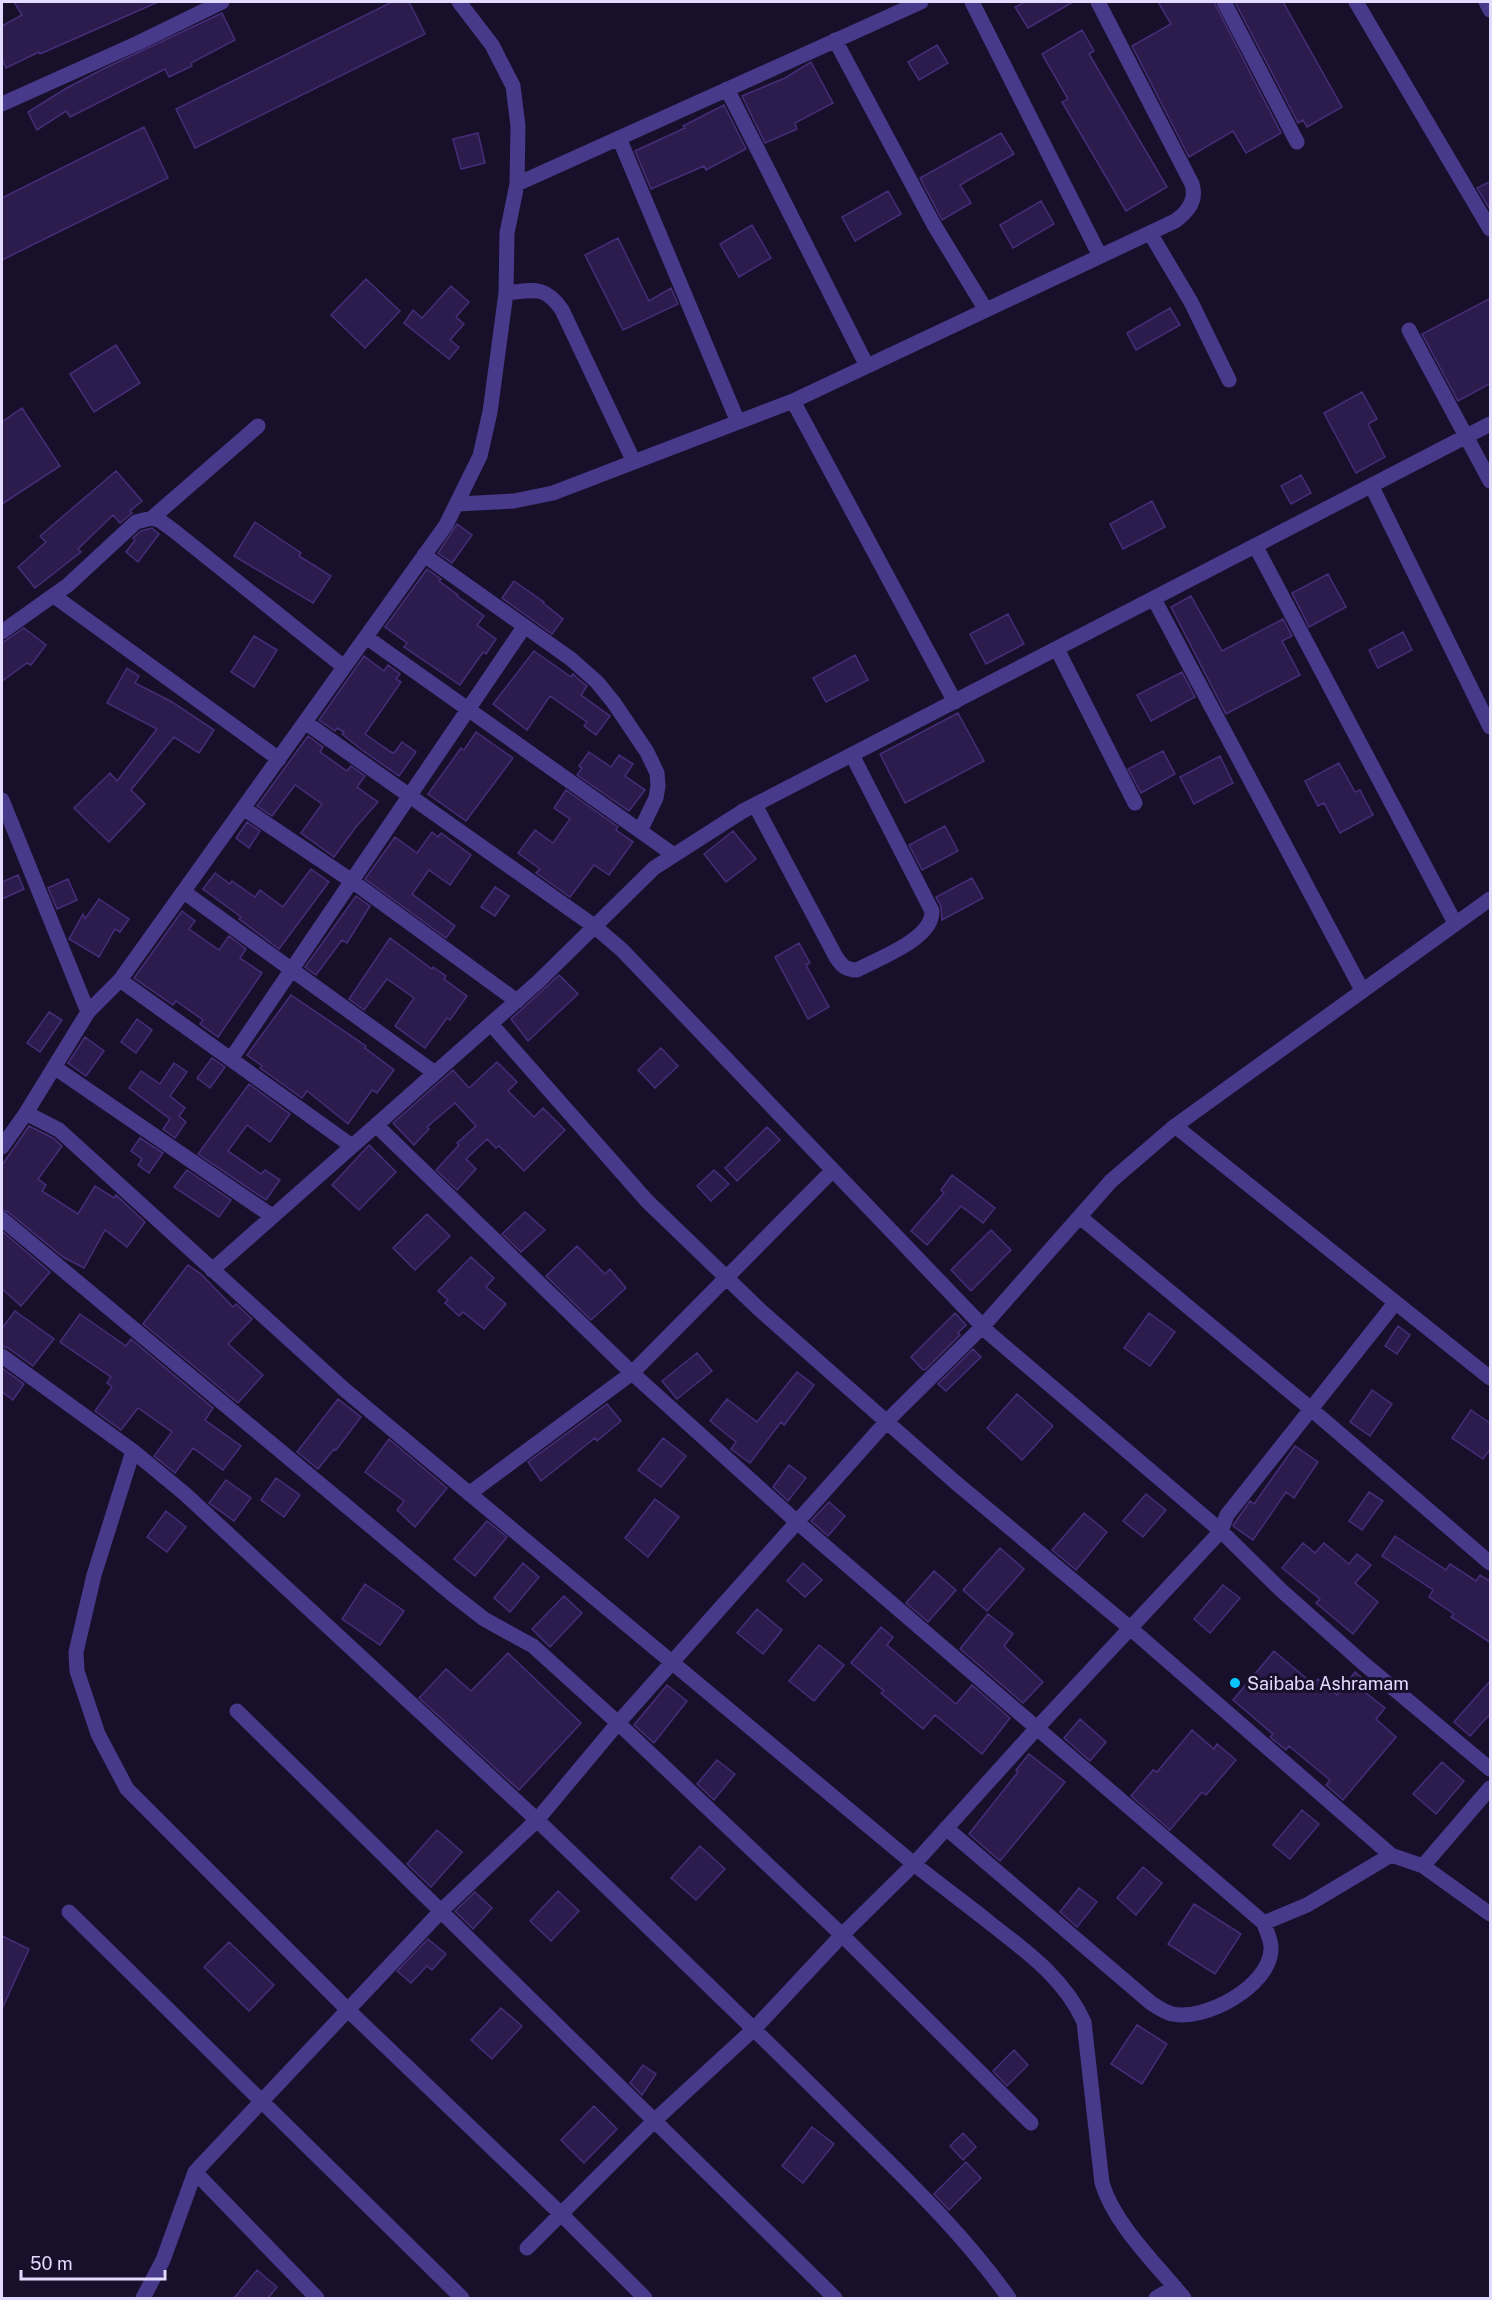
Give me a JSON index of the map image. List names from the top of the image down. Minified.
{"places":["Saibaba Ashramam"],"scale_bar":"50 m"}
